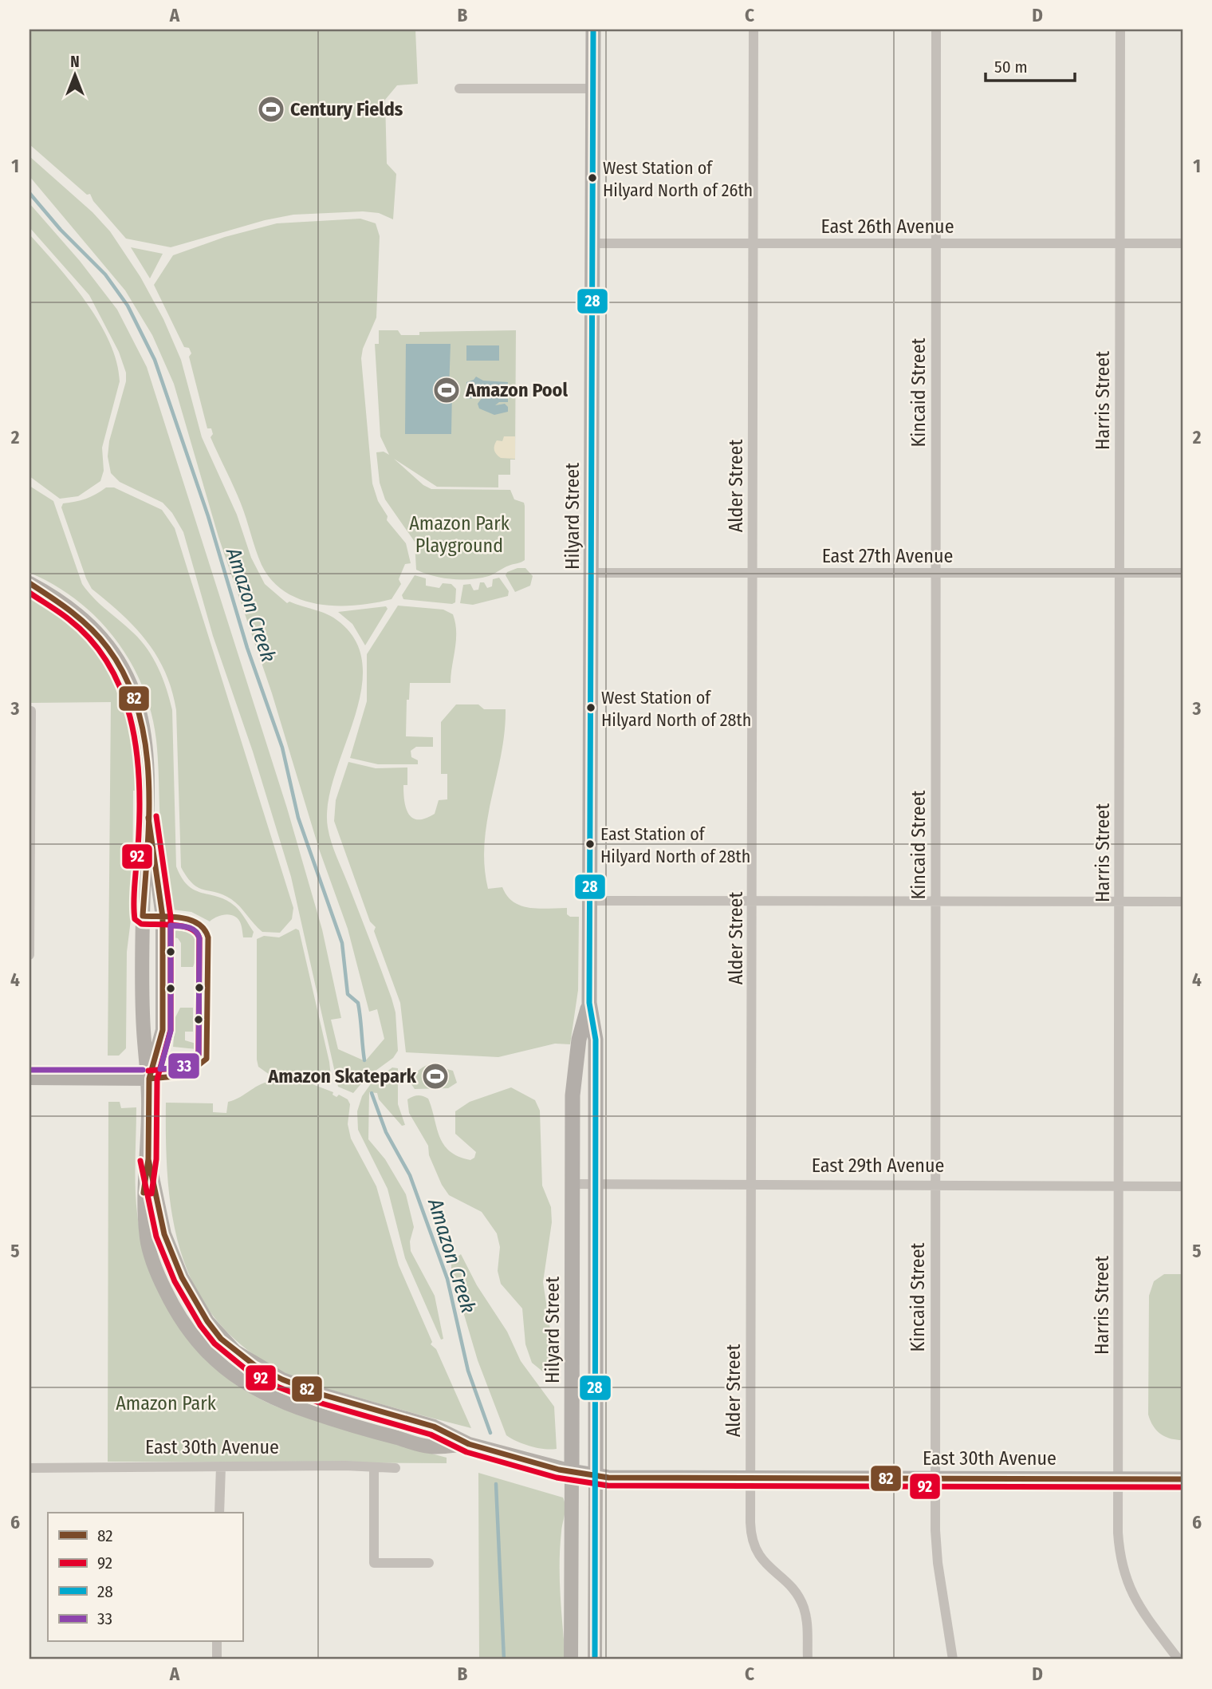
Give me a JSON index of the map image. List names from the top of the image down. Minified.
{"streets":{"main road":["Hilyard Street","East 30th Avenue"],"street":["East 26th Avenue","Kincaid Street","Harris Street","Alder Street","East 27th Avenue","East 29th Avenue"]},"crossings":[["East 26th Avenue","Kincaid Street"],["East 26th Avenue","Harris Street"],["East 26th Avenue","Alder Street"],["East 26th Avenue","Hilyard Street"],["Kincaid Street","East 27th Avenue"],["Kincaid Street","East 29th Avenue"],["Kincaid Street","East 30th Avenue"],["Harris Street","East 27th Avenue"],["Harris Street","East 29th Avenue"],["Harris Street","East 30th Avenue"],["Alder Street","East 27th Avenue"],["Alder Street","East 29th Avenue"],["Alder Street","East 30th Avenue"],["Hilyard Street","East 27th Avenue"],["Hilyard Street","East 29th Avenue"],["Hilyard Street","East 30th Avenue"]],"water":["Amazon Creek"],"parks":["Amazon Park Playground","Amazon Park"],"places":{"sports":["Century Fields","Amazon Pool","Amazon Skatepark"],"other":["West Station of Hilyard North of 26th","West Station of Hilyard North of 28th","East Station of Hilyard North of 28th"]},"lines":["transit line 28","transit line 82","transit line 92","transit line 33"],"legend":["82","92","28","33"],"scale_bar":"50 m","north":"top","grid":{"columns":["A","B","C","D"],"rows":["1","2","3","4","5","6"]}}
